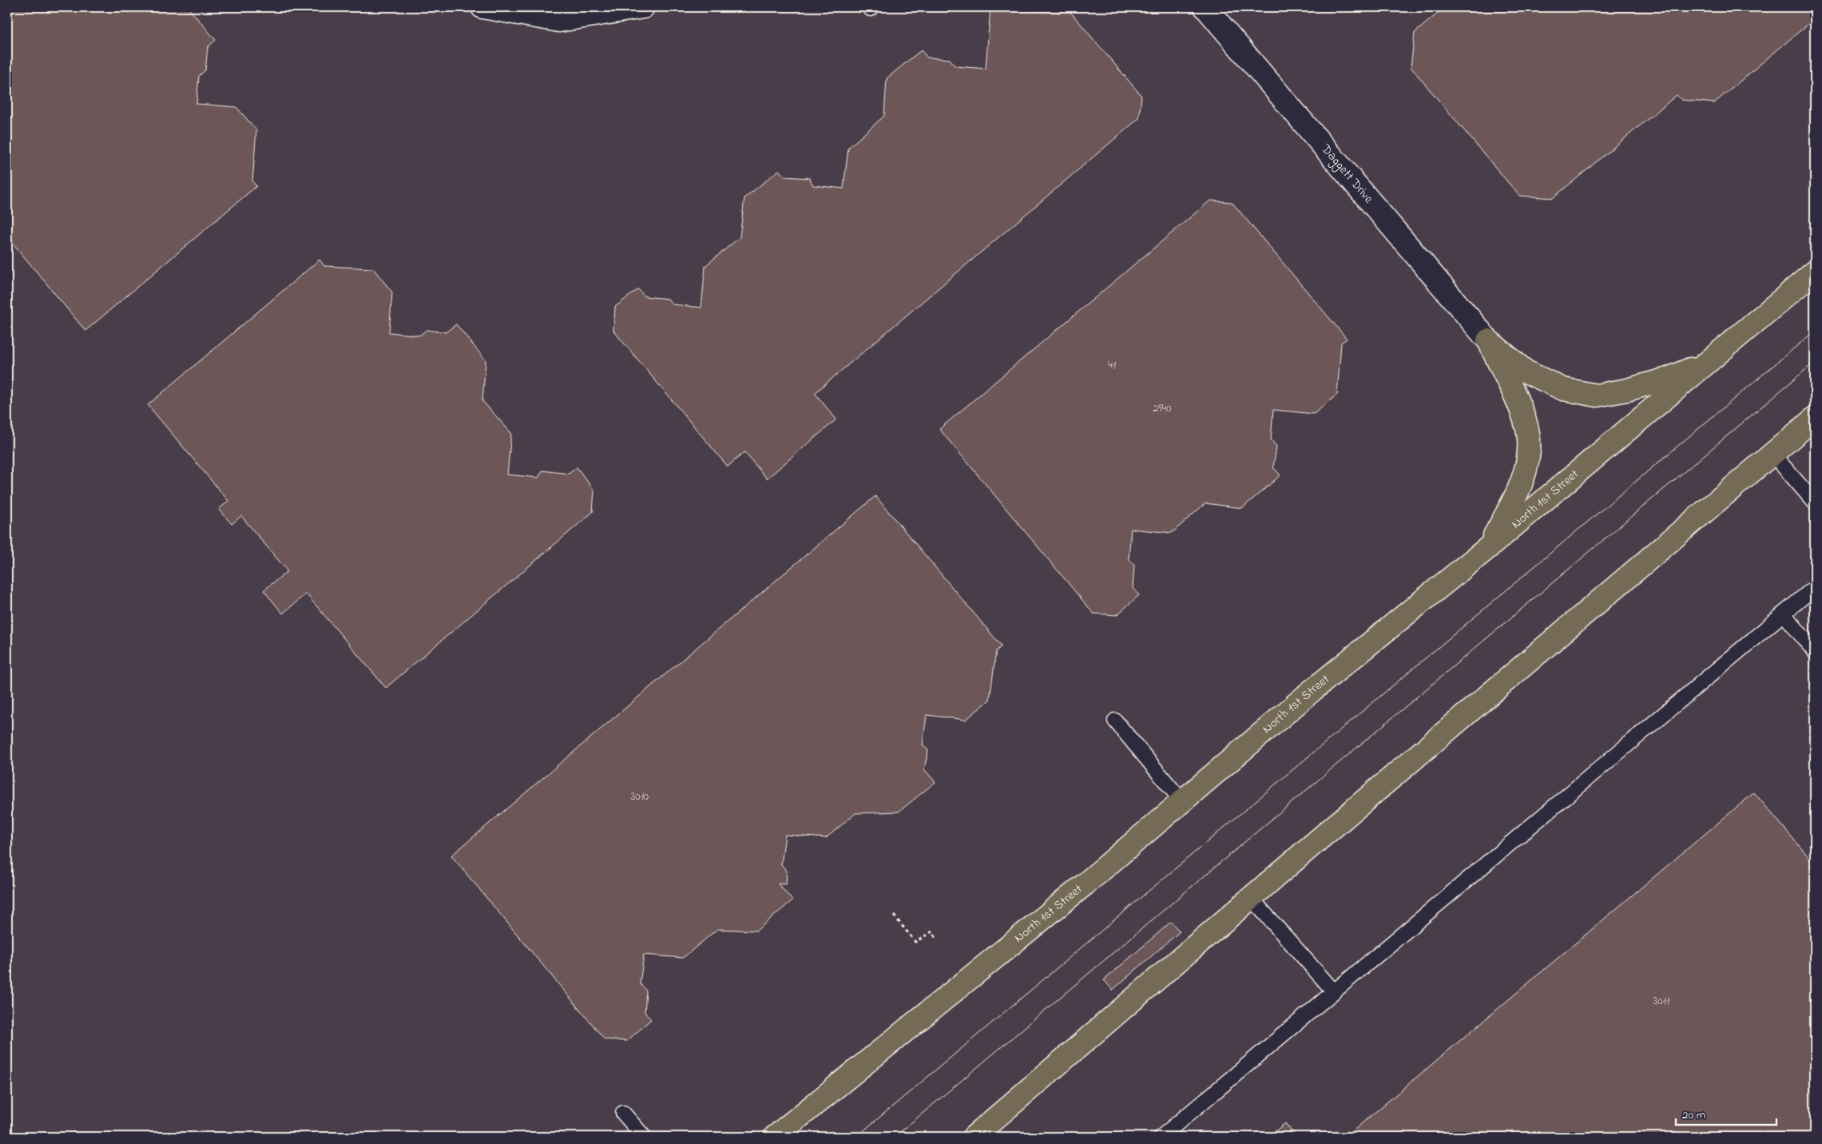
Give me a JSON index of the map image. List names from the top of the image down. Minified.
{"streets":{"main road":["North 1st Street"],"street":["Daggett Drive"]},"house_numbers":["41","2940","3010","3011"],"scale_bar":"20 m"}
